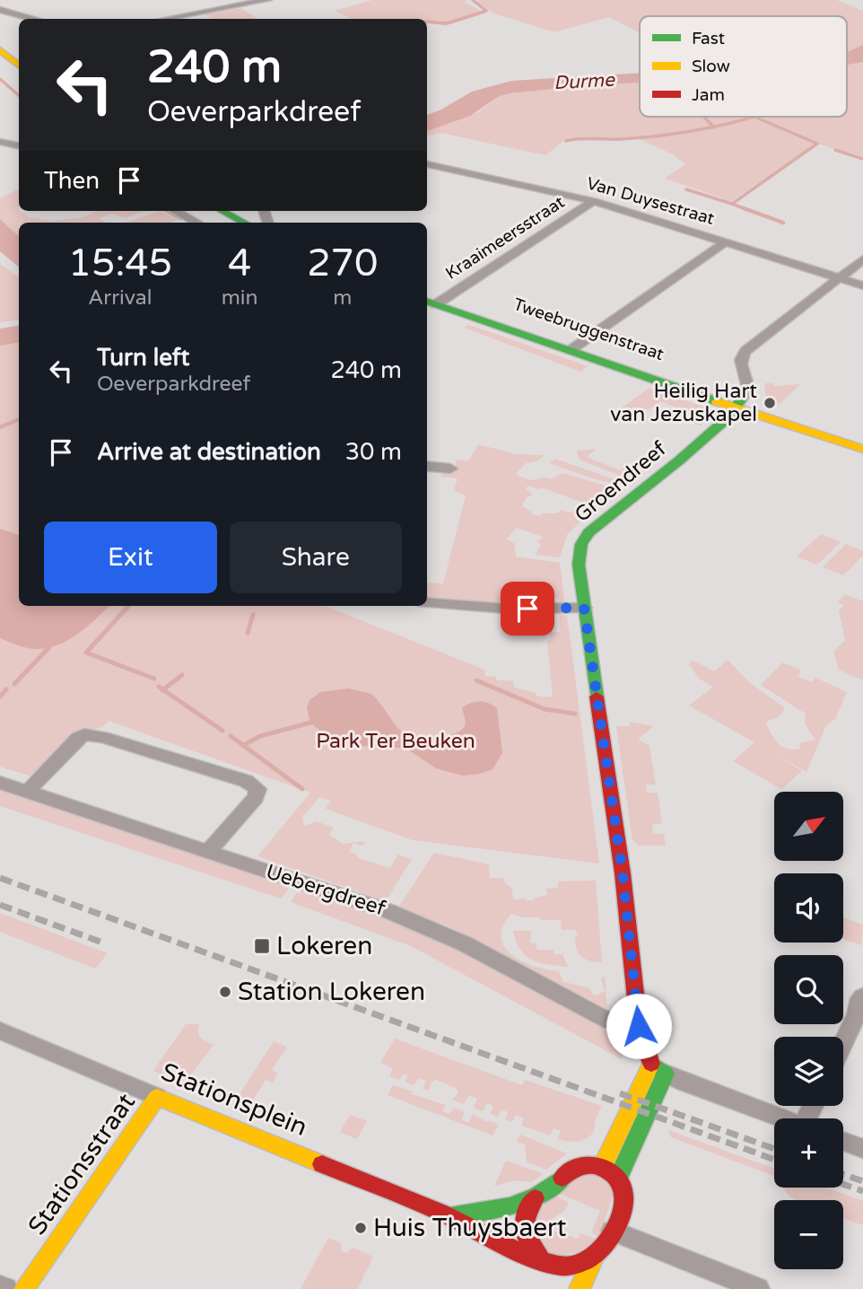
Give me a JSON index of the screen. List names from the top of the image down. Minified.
{"streets":{"street":["Van Duysestraat","Kraaimeersstraat","Tweebruggenstraat","Groendreef","Uebergdreef","Stationsplein","Stationsstraat"]},"crossings":[["Van Duysestraat","Kraaimeersstraat"],["Kraaimeersstraat","Tweebruggenstraat"],["Tweebruggenstraat","Groendreef"],["Groendreef","Uebergdreef"],["Stationsplein","Stationsstraat"]],"water":["Durme"],"parks":["Park Ter Beuken"],"places":{"other":["Heilig Hart van Jezuskapel","Station Lokeren","Huis Thuysbaert"],"transit":["Lokeren"]},"legend":["Fast","Slow","Jam"],"north":"top right","page":{"turn":["240 m","Oeverparkdreef"],"then":"Then","eta":["15:45","Arrival","4","min","270","m"],"list":[{"name":"Turn left","note":"Oeverparkdreef","value":"240 m"},{"name":"Arrive at destination","value":"30 m"}],"buttons":["Exit","Share"],"map_buttons":["+","−"]}}
